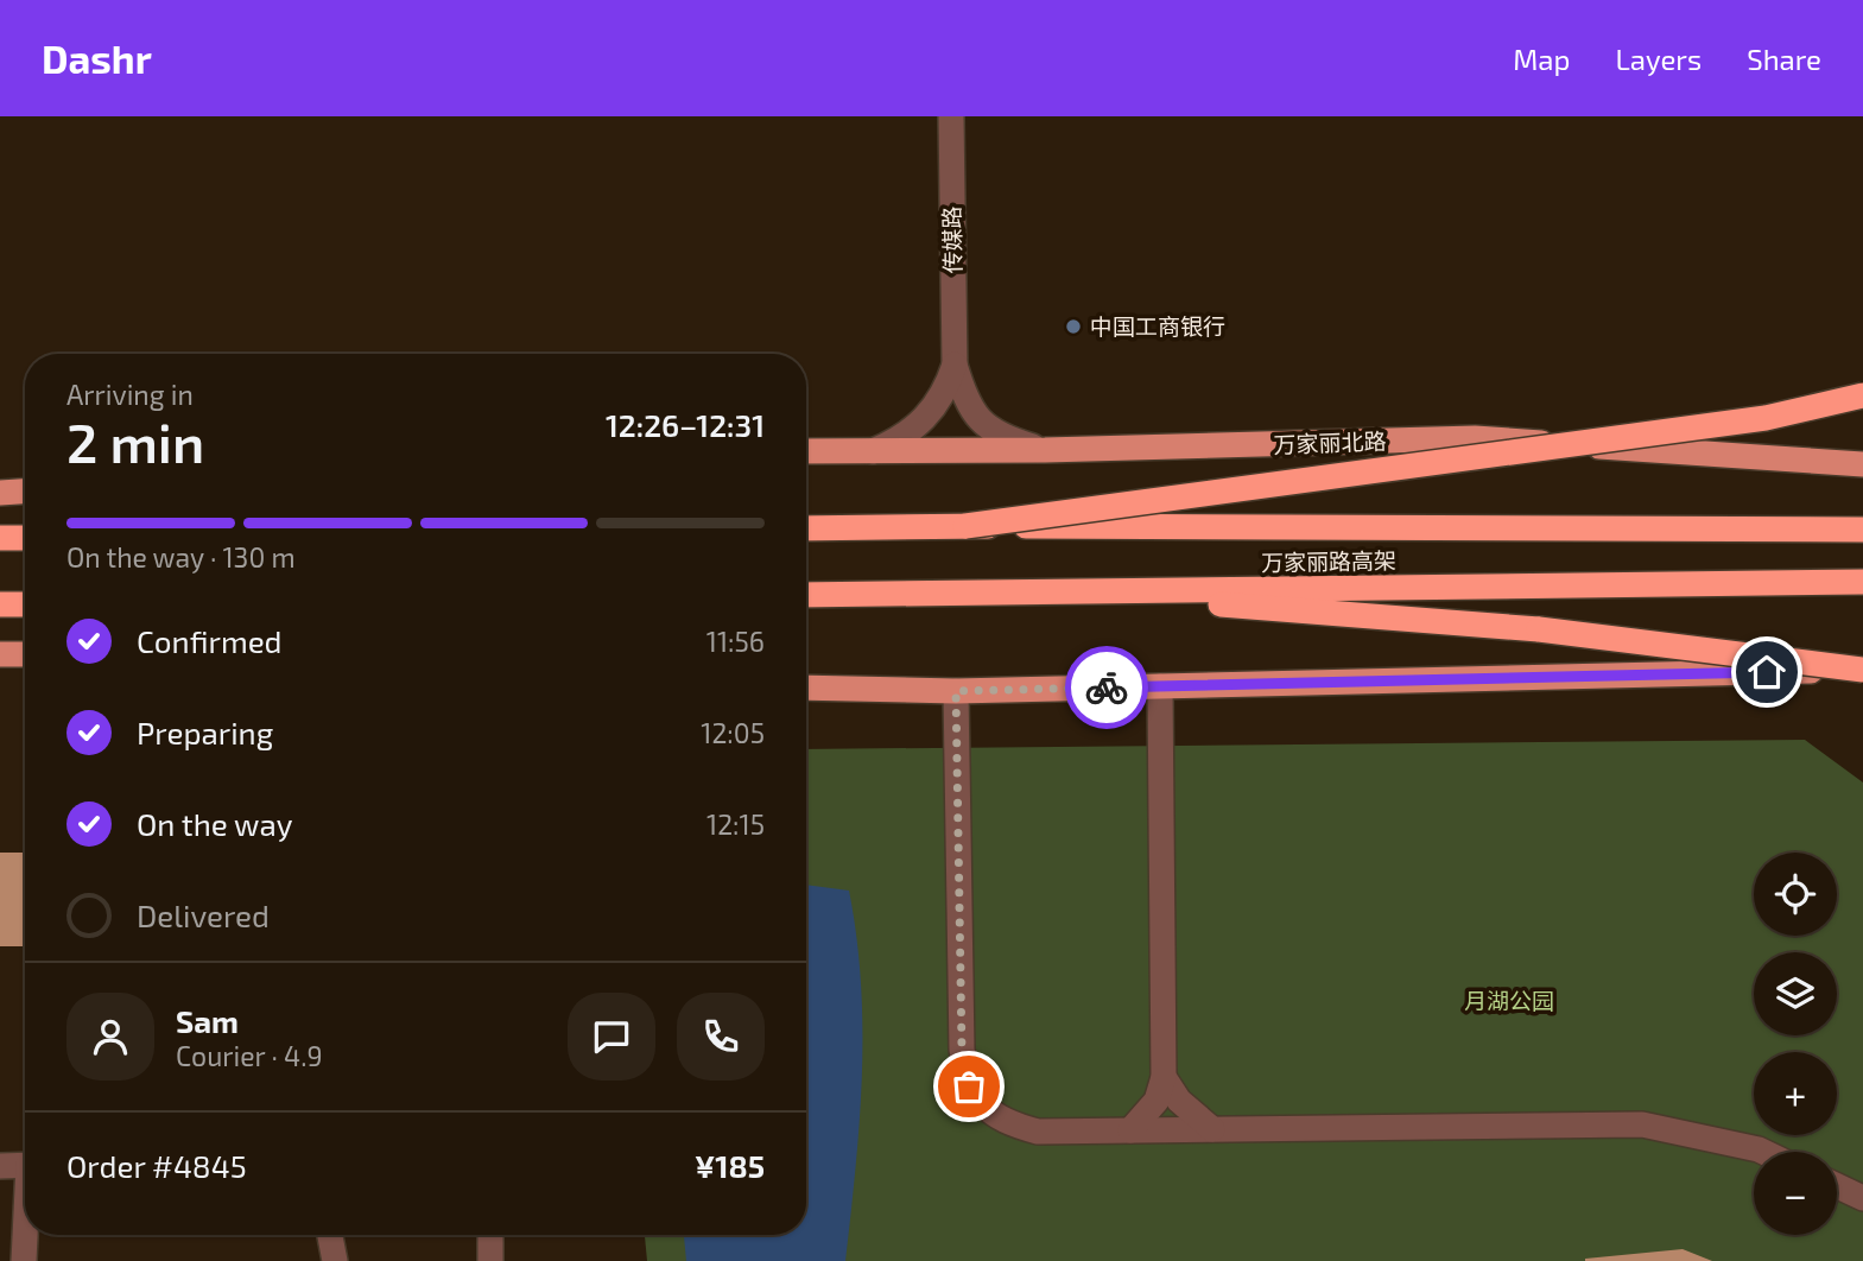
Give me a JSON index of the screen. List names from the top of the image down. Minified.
{"streets":{"highway":["万家丽路高架"],"main road":["万家丽北路"],"street":["传媒路"]},"parks":["月湖公园"],"places":["中国工商银行"],"page":{"header":"Dashr","nav":["Map","Layers","Share"],"heading":["2 min","Arriving in","12:26–12:31"],"panel":["Sam","Courier · 4.9","Order #4845","¥185"],"bar":"On the way · 130 m","list":[["Confirmed","11:56"],["Preparing","12:05"],["On the way","12:15"],"Delivered"],"map_buttons":["+","−"]}}
